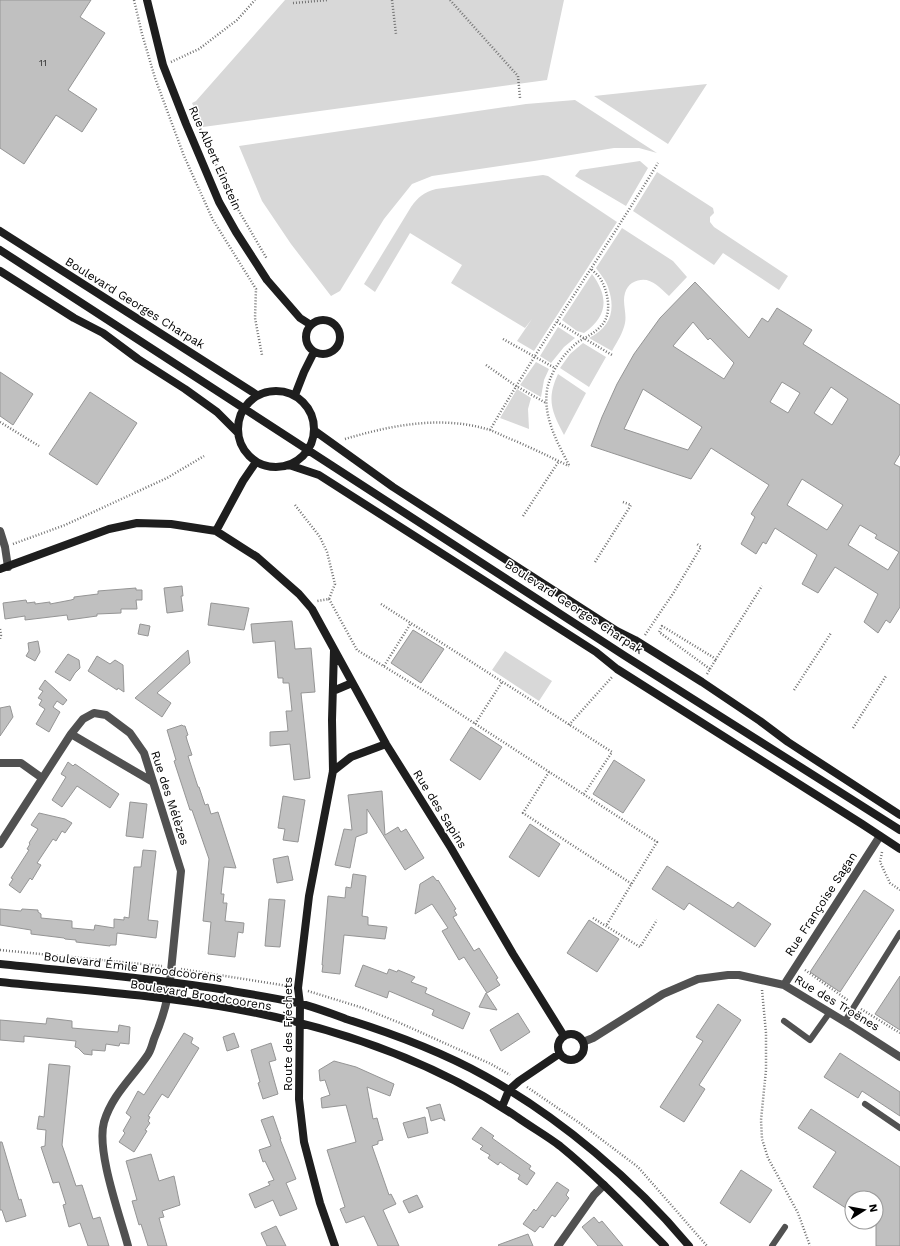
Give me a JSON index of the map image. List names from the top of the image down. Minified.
{"streets":{"street":["Rue Albert Einstein","Boulevard Georges Charpak","Rue des Mélèzes","Rue des Sapins","Rue Françoise Sagan","Boulevard Émile Broodcoorens","Boulevard Broodcoorens","Rue des Troënes","Route des Fréchets"]},"crossings":[["Rue des Mélèzes","Boulevard Émile Broodcoorens"],["Rue des Mélèzes","Boulevard Broodcoorens"],["Rue des Sapins","Rue des Troënes"],["Rue des Sapins","Route des Fréchets"],["Rue Françoise Sagan","Rue des Troënes"],["Boulevard Émile Broodcoorens","Route des Fréchets"],["Boulevard Broodcoorens","Route des Fréchets"]],"house_numbers":["11"],"north":"right"}
